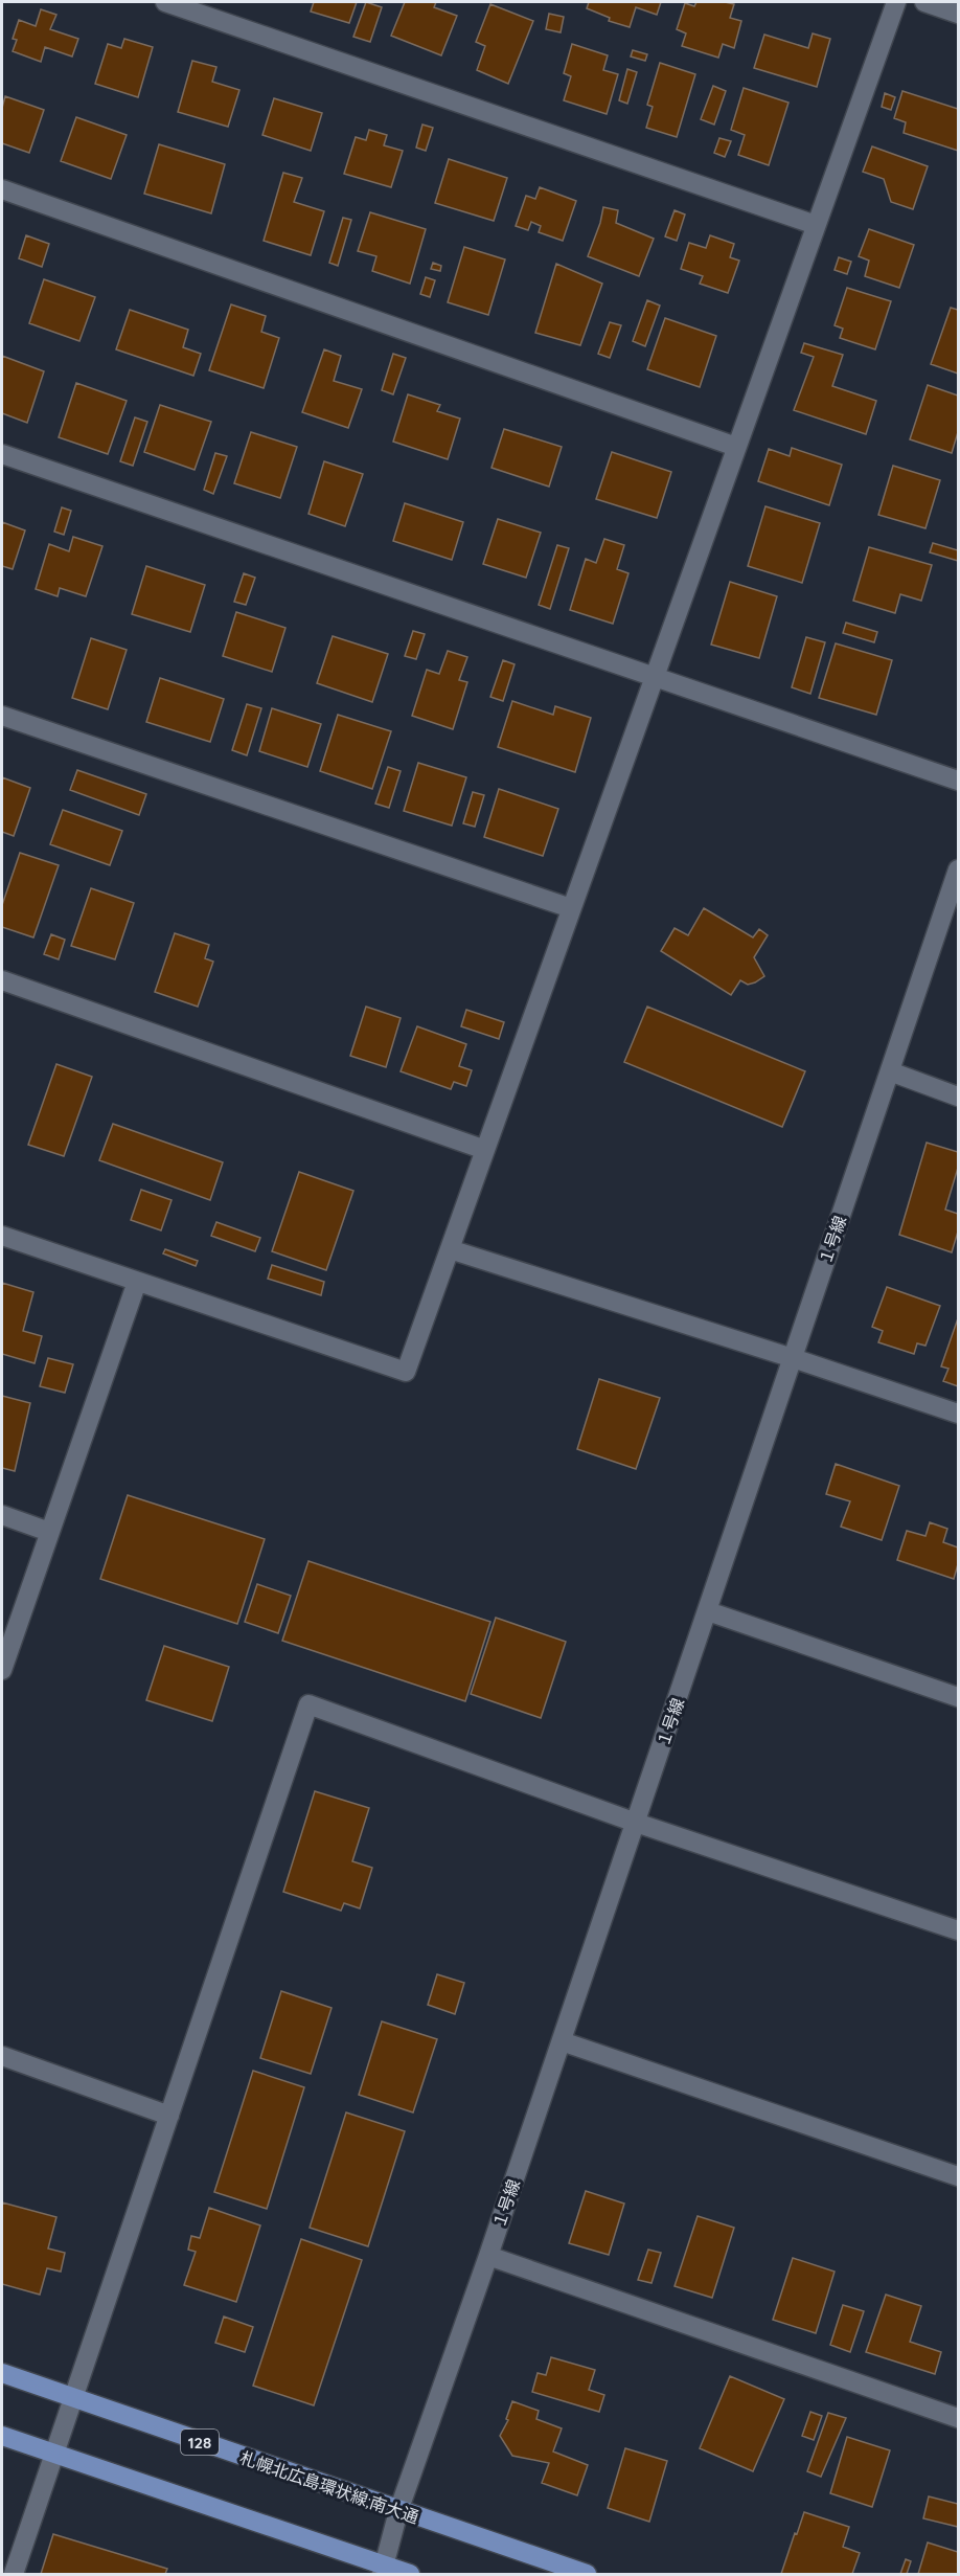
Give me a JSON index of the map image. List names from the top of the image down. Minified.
{"streets":{"main road":["128","札幌北広島環状線;南大通"],"street":["１号線"]},"crossings":[["１号線","札幌北広島環状線;南大通"]]}
